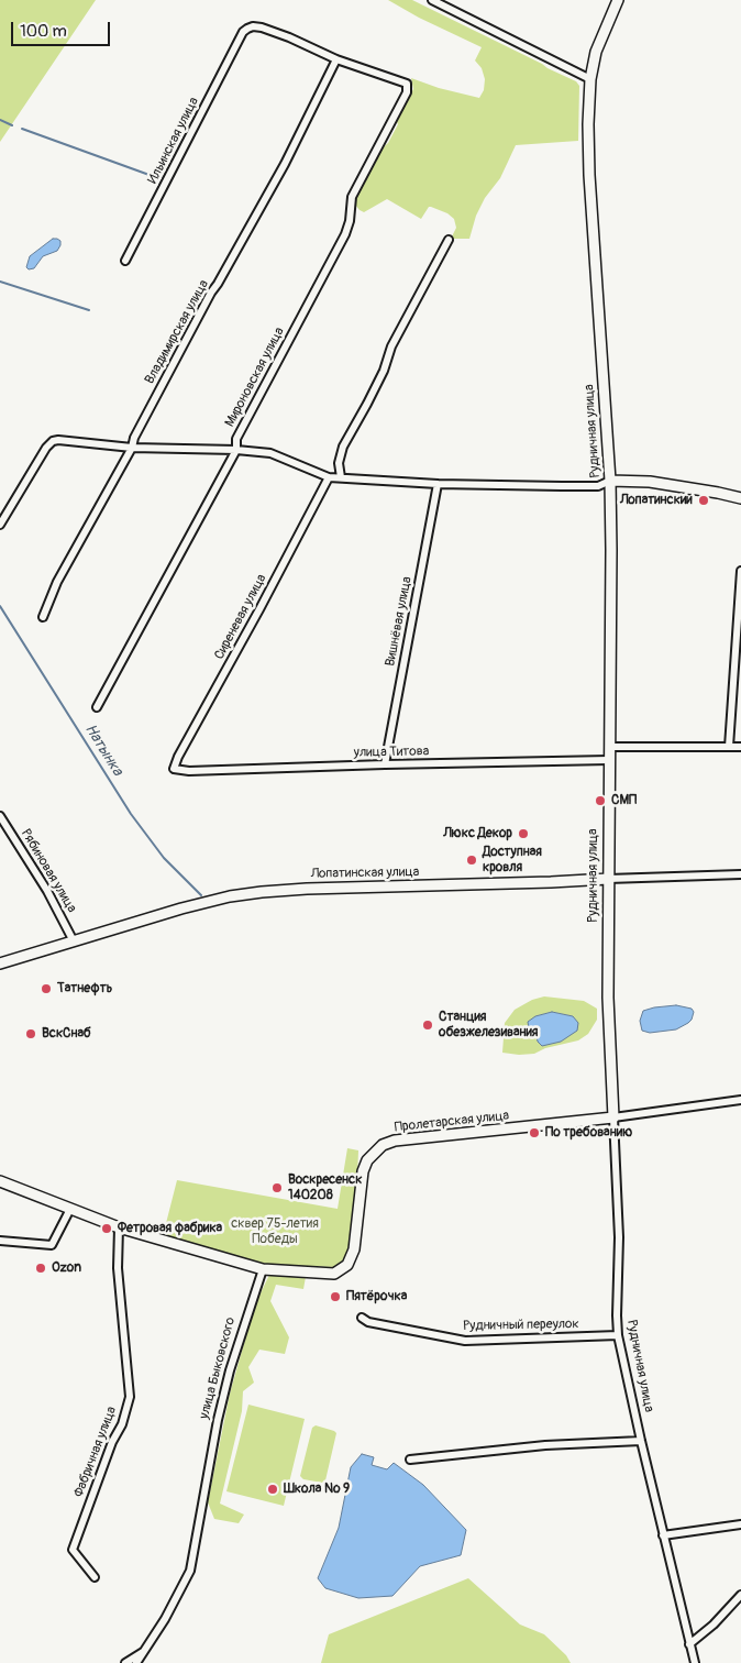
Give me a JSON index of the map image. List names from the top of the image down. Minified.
{"streets":{"street":["Ильинская улица","Владимирская улица","Мироновская улица","Рудничная улица","Сиреневая улица","Вишнёвая улица","улица Титова","Рябиновая улица","Лопатинская улица","Пролетарская улица","Рудничный переулок","улица Быковского","Фабричная улица"]},"crossings":[["Ильинская улица","Владимирская улица"],["Ильинская улица","Мироновская улица"],["Владимирская улица","Мироновская улица"],["Рудничная улица","улица Титова"],["Рудничная улица","Лопатинская улица"],["Рудничная улица","Пролетарская улица"],["Рудничная улица","Рудничный переулок"],["Сиреневая улица","улица Титова"],["Вишнёвая улица","улица Титова"],["Рябиновая улица","Лопатинская улица"],["Пролетарская улица","улица Быковского"]],"water":["Натынка"],"parks":["сквер 75-летия Победы"],"places":["Лопатинский","СМП","Люкс Декор","Доступная кровля","Татнефть","Станция обезжелезивания","ВскСнаб","По требованию","Воскресенск 140208","Фетровая фабрика","Ozon","Пятёрочка","Школа № 9"],"scale_bar":"100 m"}
